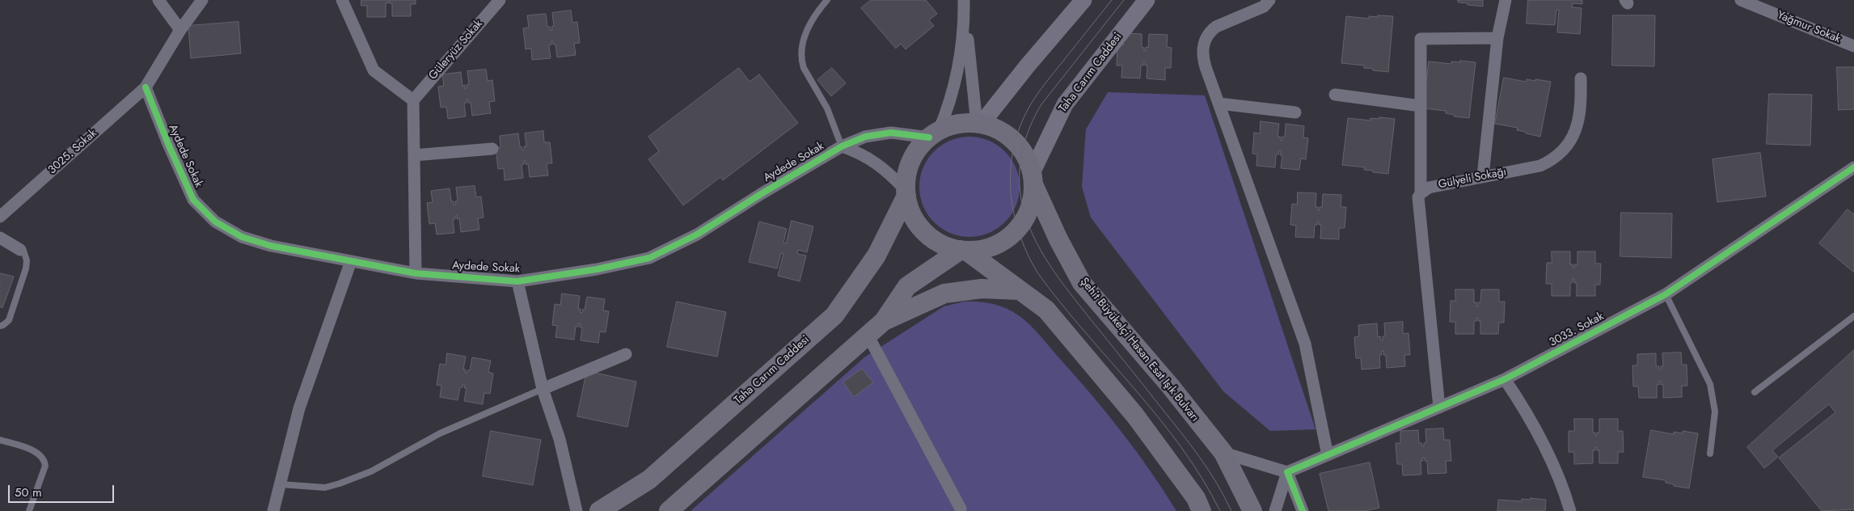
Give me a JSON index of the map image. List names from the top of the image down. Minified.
{"streets":{"main road":["Taha Carım Caddesi","Şehit Büyükelçi Hasan Esat Işık Bulvarı"],"street":["Yağmur Sokak","Güleryüz Sokak","3025. Sokak","Aydede Sokak","Gülyeli Sokağı","3033. Sokak"]},"crossings":[["Taha Carım Caddesi","Aydede Sokak"],["Taha Carım Caddesi","Şehit Büyükelçi Hasan Esat Işık Bulvarı"],["3025. Sokak","Aydede Sokak"],["Aydede Sokak","Şehit Büyükelçi Hasan Esat Işık Bulvarı"]],"scale_bar":"50 m"}
